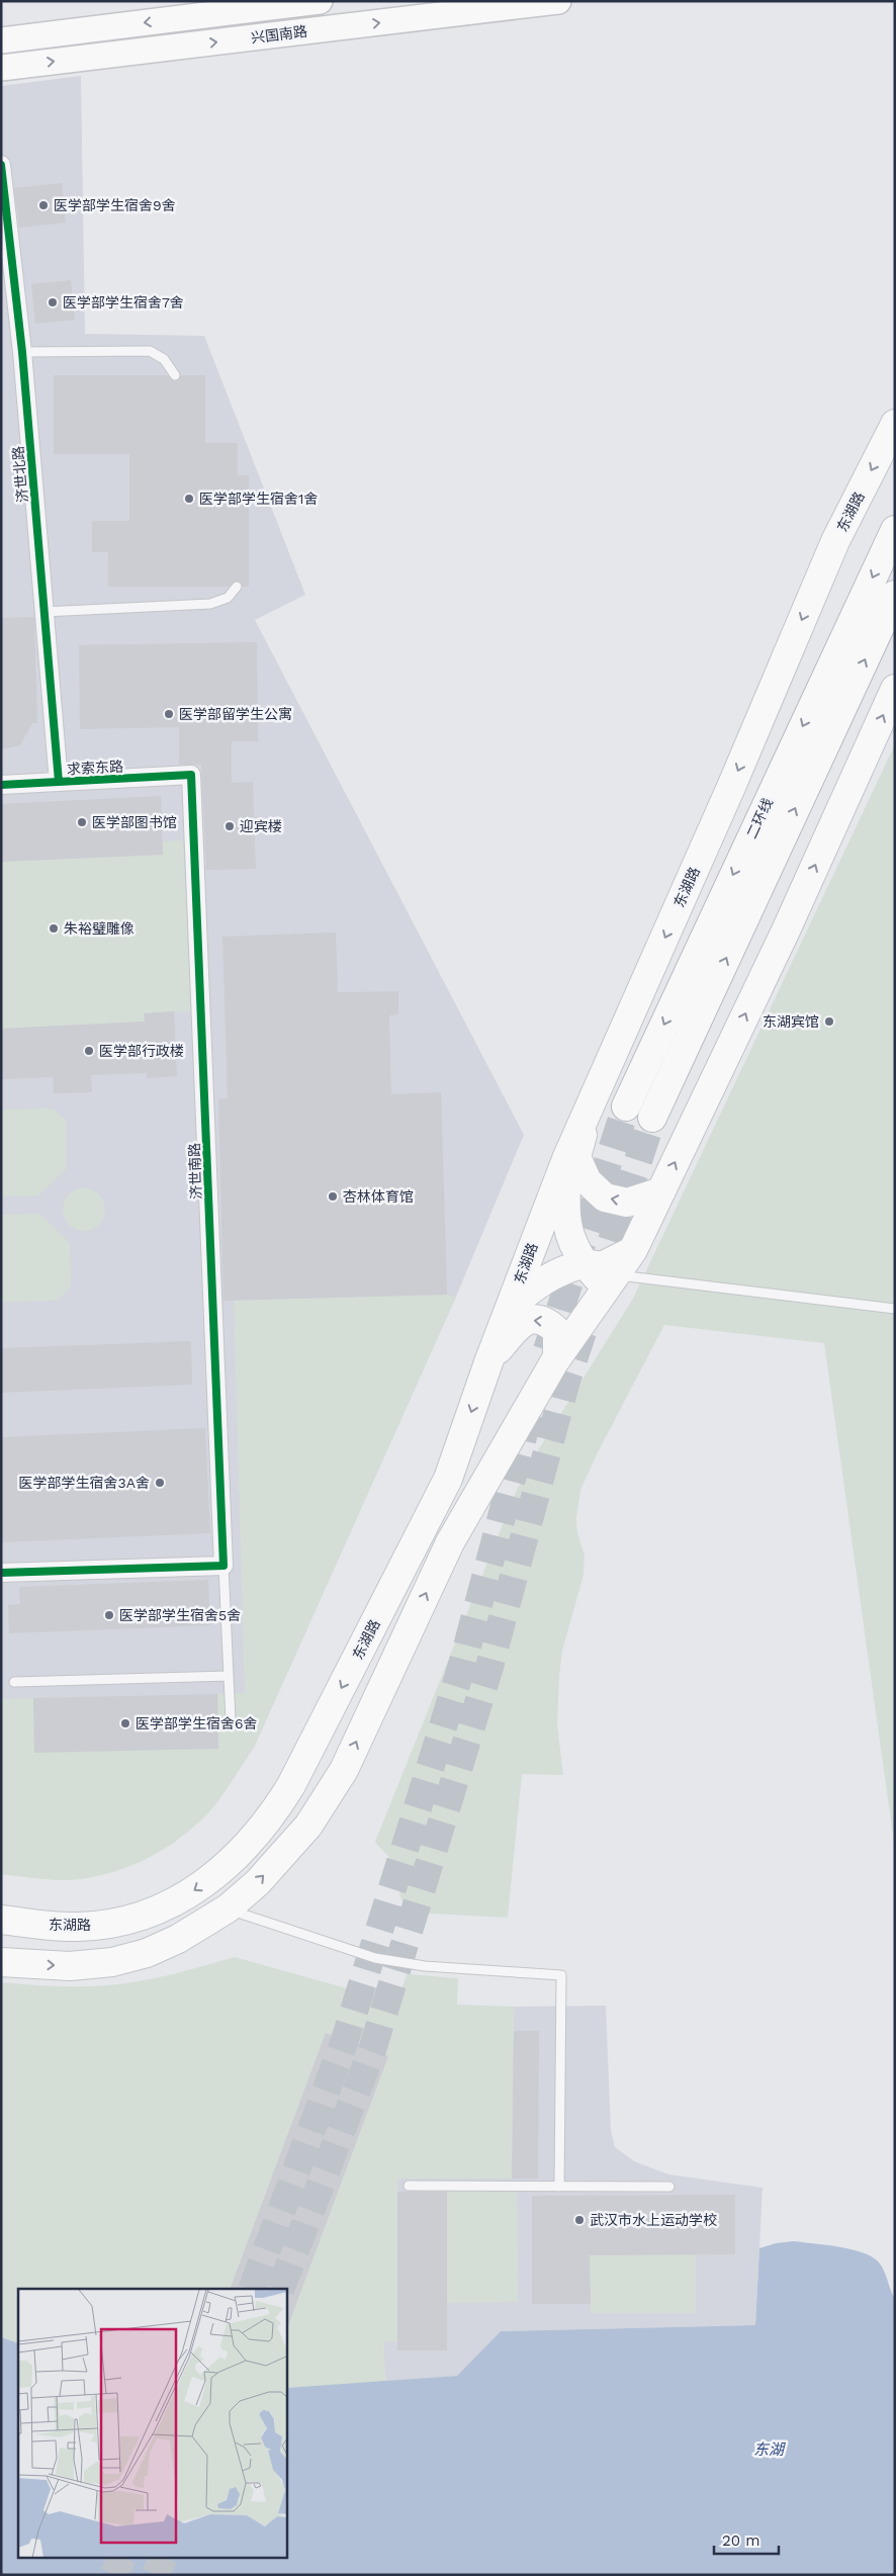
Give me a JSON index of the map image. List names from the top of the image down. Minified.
{"streets":{"main road":["兴国南路","东湖路","二环线"],"street":["济世北路","求索东路","济世南路"]},"crossings":[["济世北路","求索东路"],["求索东路","济世南路"]],"water":["东湖"],"places":["医学部学生宿舍9舍","医学部学生宿舍7舍","医学部学生宿舍1舍","医学部留学生公寓","医学部图书馆","迎宾楼","朱裕璧雕像","东湖宾馆","医学部行政楼","杏林体育馆","医学部学生宿舍3A舍","医学部学生宿舍5舍","医学部学生宿舍6舍","武汉市水上运动学校"],"scale_bar":"20 m"}
